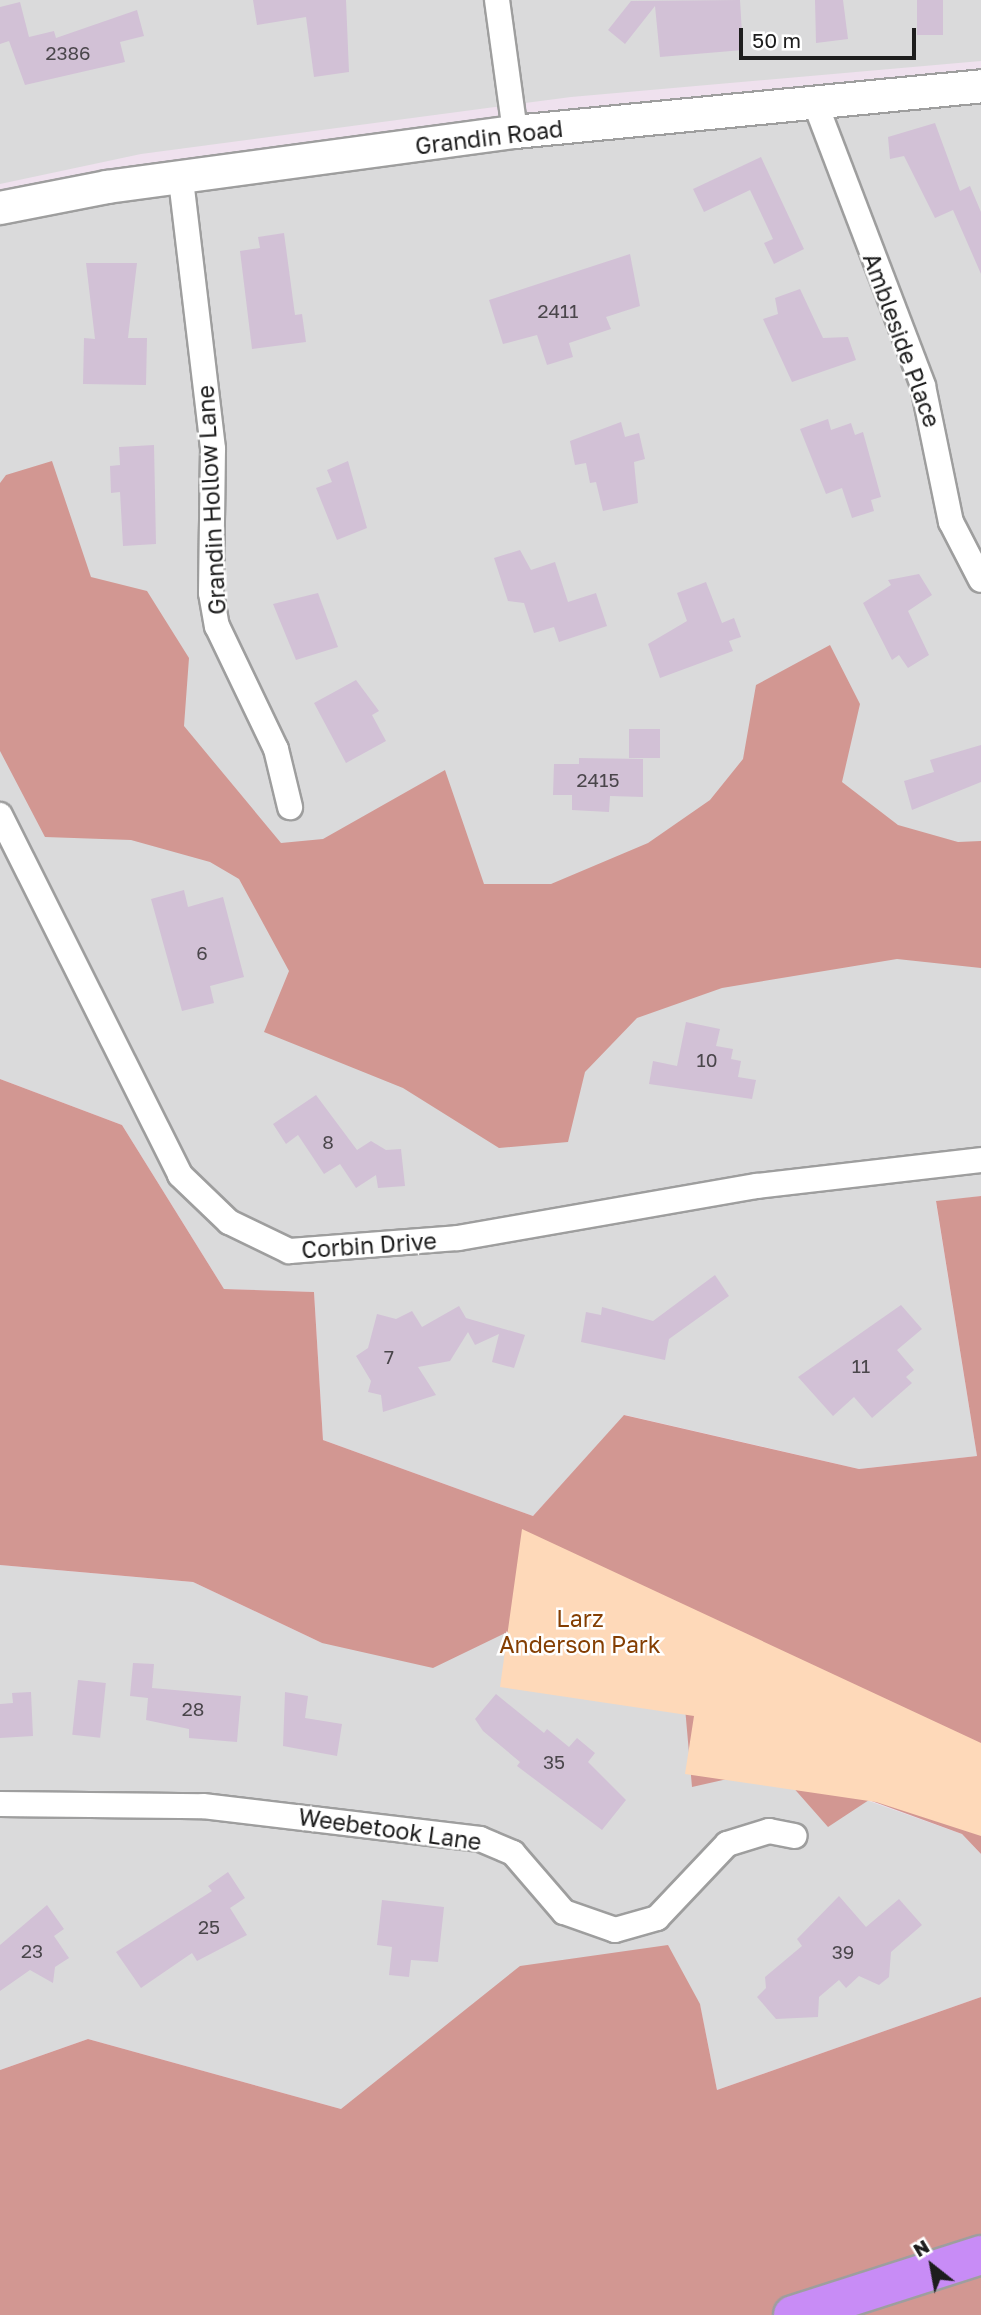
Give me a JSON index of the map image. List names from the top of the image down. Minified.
{"streets":{"street":["Grandin Road","Ambleside Place","Grandin Hollow Lane","Corbin Drive","Weebetook Lane"]},"crossings":[["Grandin Road","Ambleside Place"],["Grandin Road","Grandin Hollow Lane"]],"parks":["Larz Anderson Park"],"house_numbers":["2386","2411","2415","6","10","8","7","11","28","35","25","23","39"],"scale_bar":"50 m","north":"top left"}
